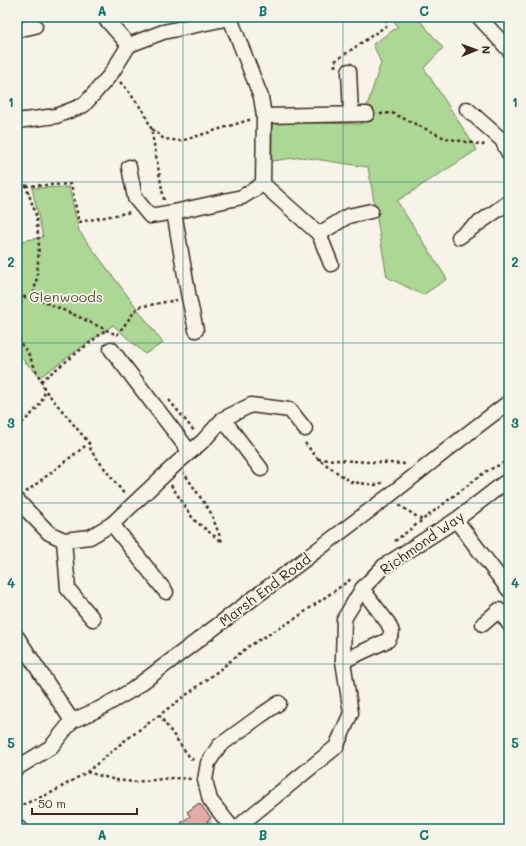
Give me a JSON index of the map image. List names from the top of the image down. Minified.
{"streets":{"street":["Richmond Way","Marsh End Road"]},"parks":["Glenwoods"],"scale_bar":"50 m","north":"right","grid":{"columns":["A","B","C"],"rows":["1","2","3","4","5"]}}
